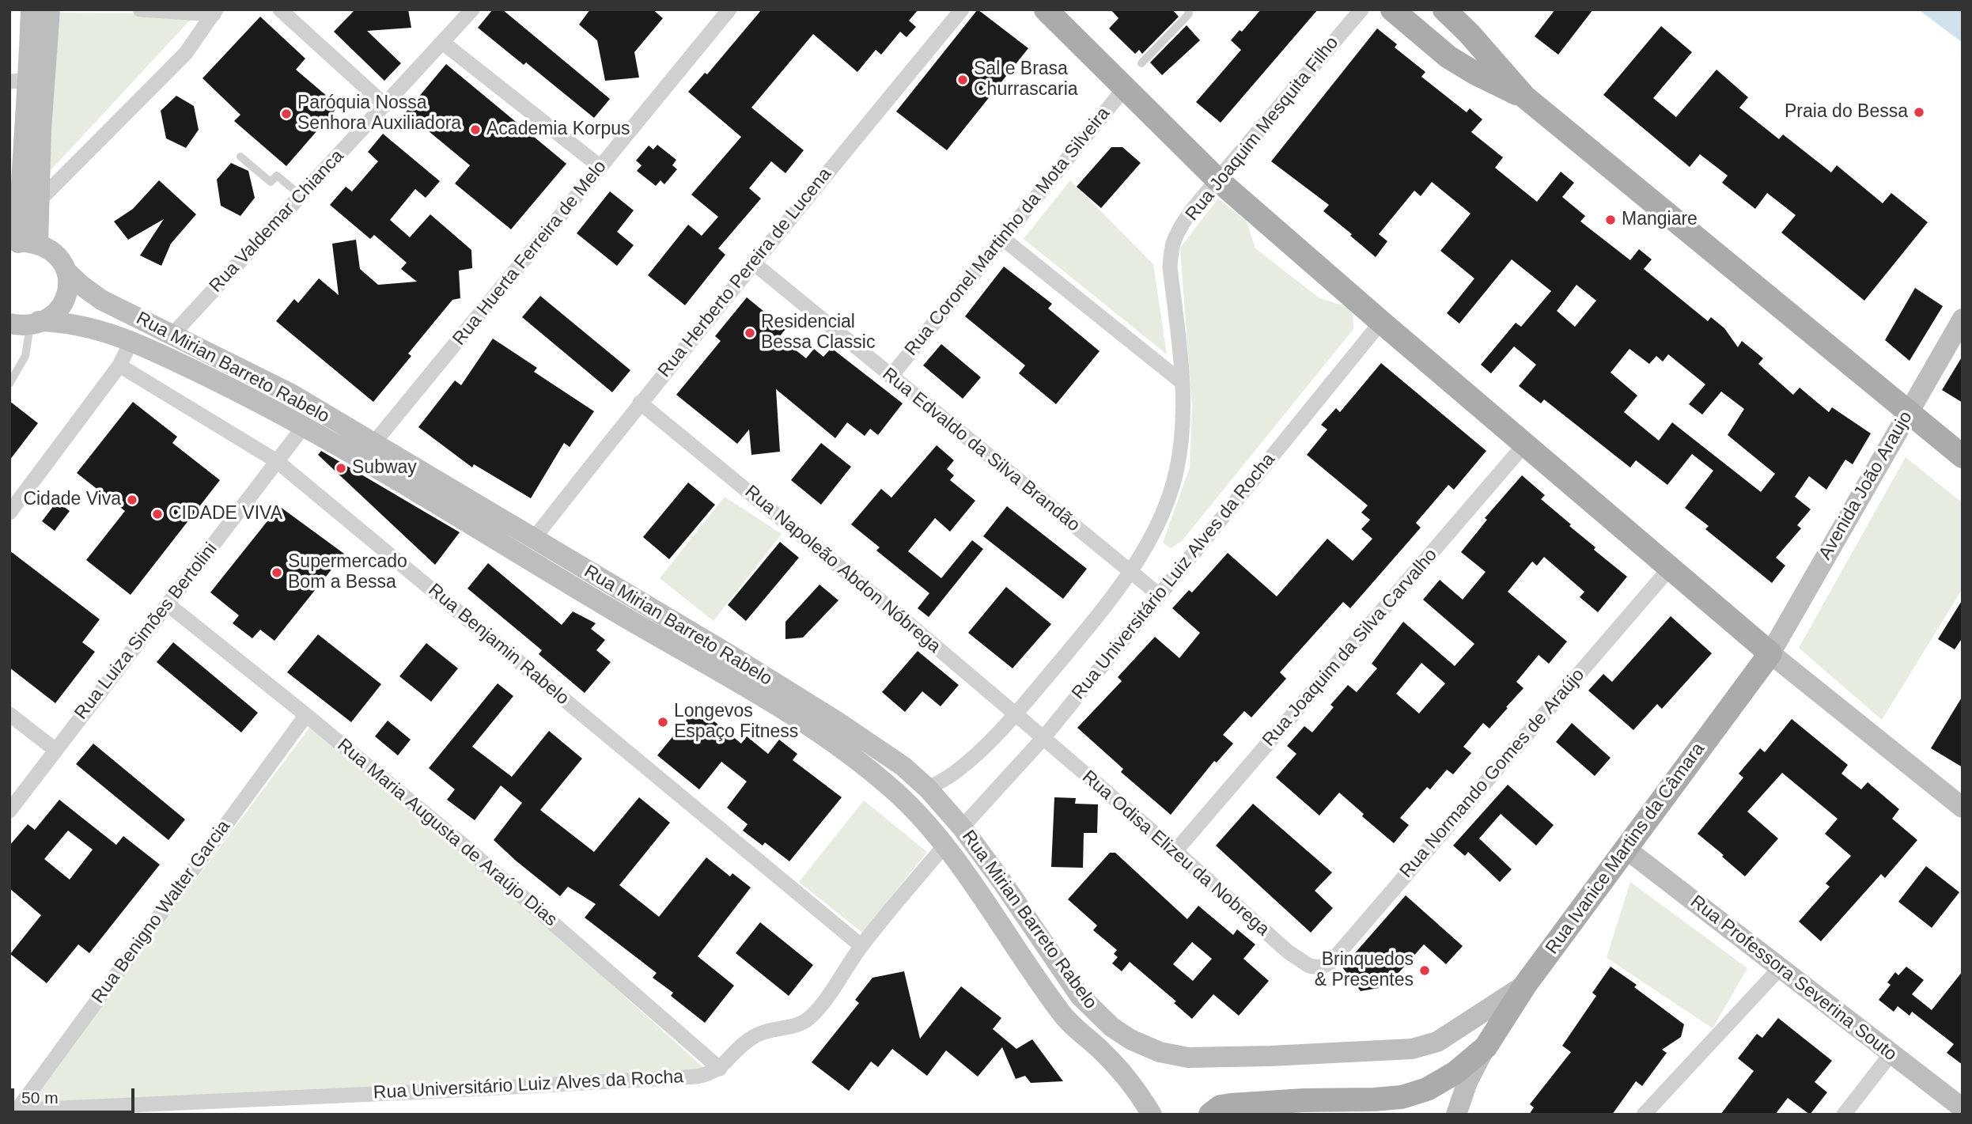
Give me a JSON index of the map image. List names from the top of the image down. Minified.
{"streets":{"main road":["Rua Mirian Barreto Rabelo","Avenida João Araujo","Rua Ivanice Martins da Câmara","Rua Professora Severina Souto"],"street":["Rua Joaquim Mesquita Filho","Rua Valdemar Chianca","Rua Coronel Martinho da Mota Silveira","Rua Huerta Ferreira de Melo","Rua Herberto Pereira de Lucena","Rua Edvaldo da Silva Brandão","Rua Napoleão Abdon Nóbrega","Rua Universitário Luiz Alves da Rocha","Rua Luiza Simões Bertolini","Rua Benjamin Rabelo","Rua Joaquim da Silva Carvalho","Rua Normando Gomes de Araújo","Rua Maria Augusta de Araújo Dias","Rua Odisa Elizeu da Nobrega","Rua Benigno Walter Garcia"]},"crossings":[["Rua Joaquim Mesquita Filho","Rua Mirian Barreto Rabelo"],["Rua Joaquim Mesquita Filho","Rua Edvaldo da Silva Brandão"],["Rua Joaquim Mesquita Filho","Rua Napoleão Abdon Nóbrega"],["Rua Valdemar Chianca","Rua Mirian Barreto Rabelo"],["Rua Coronel Martinho da Mota Silveira","Rua Edvaldo da Silva Brandão"],["Rua Huerta Ferreira de Melo","Rua Mirian Barreto Rabelo"],["Rua Herberto Pereira de Lucena","Rua Mirian Barreto Rabelo"],["Rua Herberto Pereira de Lucena","Rua Edvaldo da Silva Brandão"],["Rua Herberto Pereira de Lucena","Rua Napoleão Abdon Nóbrega"],["Rua Mirian Barreto Rabelo","Rua Universitário Luiz Alves da Rocha"],["Rua Mirian Barreto Rabelo","Rua Luiza Simões Bertolini"],["Rua Mirian Barreto Rabelo","Rua Ivanice Martins da Câmara"],["Rua Edvaldo da Silva Brandão","Rua Universitário Luiz Alves da Rocha"],["Avenida João Araujo","Rua Ivanice Martins da Câmara"],["Rua Napoleão Abdon Nóbrega","Rua Universitário Luiz Alves da Rocha"],["Rua Napoleão Abdon Nóbrega","Rua Odisa Elizeu da Nobrega"],["Rua Universitário Luiz Alves da Rocha","Rua Benjamin Rabelo"],["Rua Universitário Luiz Alves da Rocha","Rua Maria Augusta de Araújo Dias"],["Rua Universitário Luiz Alves da Rocha","Rua Odisa Elizeu da Nobrega"],["Rua Universitário Luiz Alves da Rocha","Rua Benigno Walter Garcia"],["Rua Luiza Simões Bertolini","Rua Benjamin Rabelo"],["Rua Luiza Simões Bertolini","Rua Maria Augusta de Araújo Dias"],["Rua Joaquim da Silva Carvalho","Rua Odisa Elizeu da Nobrega"],["Rua Normando Gomes de Araújo","Rua Odisa Elizeu da Nobrega"],["Rua Maria Augusta de Araújo Dias","Rua Benigno Walter Garcia"],["Rua Ivanice Martins da Câmara","Rua Professora Severina Souto"]],"places":["Sal e Brasa Churrascaria","Praia do Bessa","Paróquia Nossa Senhora Auxiliadora","Academia Korpus","Mangiare","Residencial Bessa Classic","Subway","Cidade Viva","CIDADE VIVA","Supermercado Bom a Bessa","Longevos Espaço Fitness","Brinquedos & Presentes"],"scale_bar":"50 m"}
